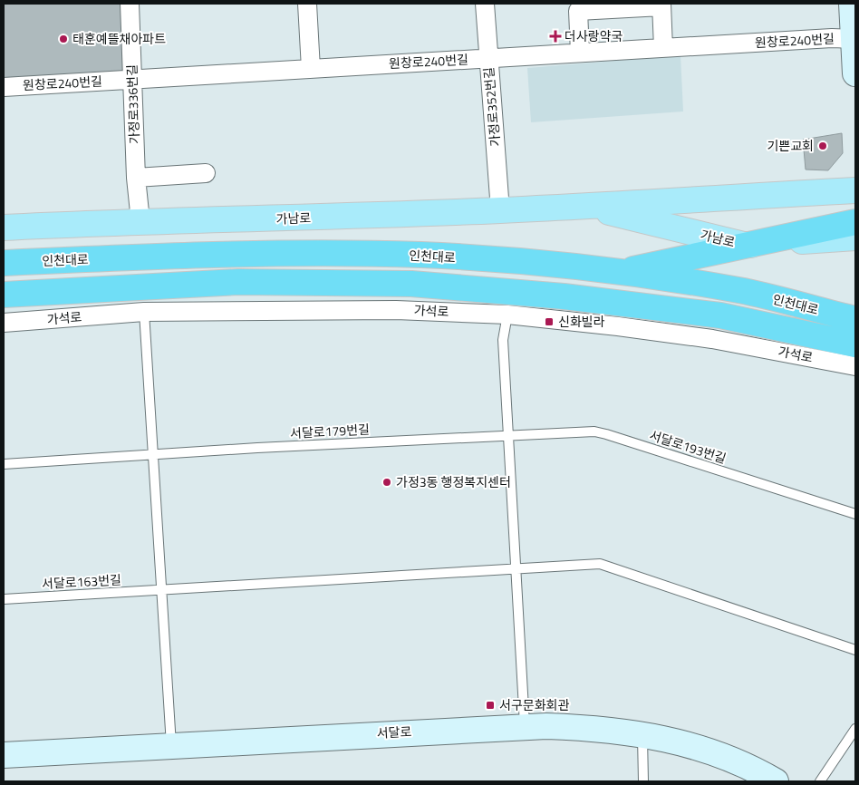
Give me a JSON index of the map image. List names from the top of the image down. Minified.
{"streets":{"highway":["인천대로"],"main road":["가남로"],"street":["원창로240번길","가정로336번길","가정로352번길","가석로","서달로"],"lane":["서달로179번길","서달로193번길","서달로163번길"]},"crossings":[["원창로240번길","가정로336번길"],["원창로240번길","가정로352번길"],["가정로336번길","가남로"],["가정로352번길","가남로"],["서달로179번길","서달로193번길"]],"places":{"health":["더사랑약국"],"other":["태훈예뜰채아파트","기쁜교회","가정3동 행정복지센터"],"transit":["신화빌라","서구문화회관"]}}
